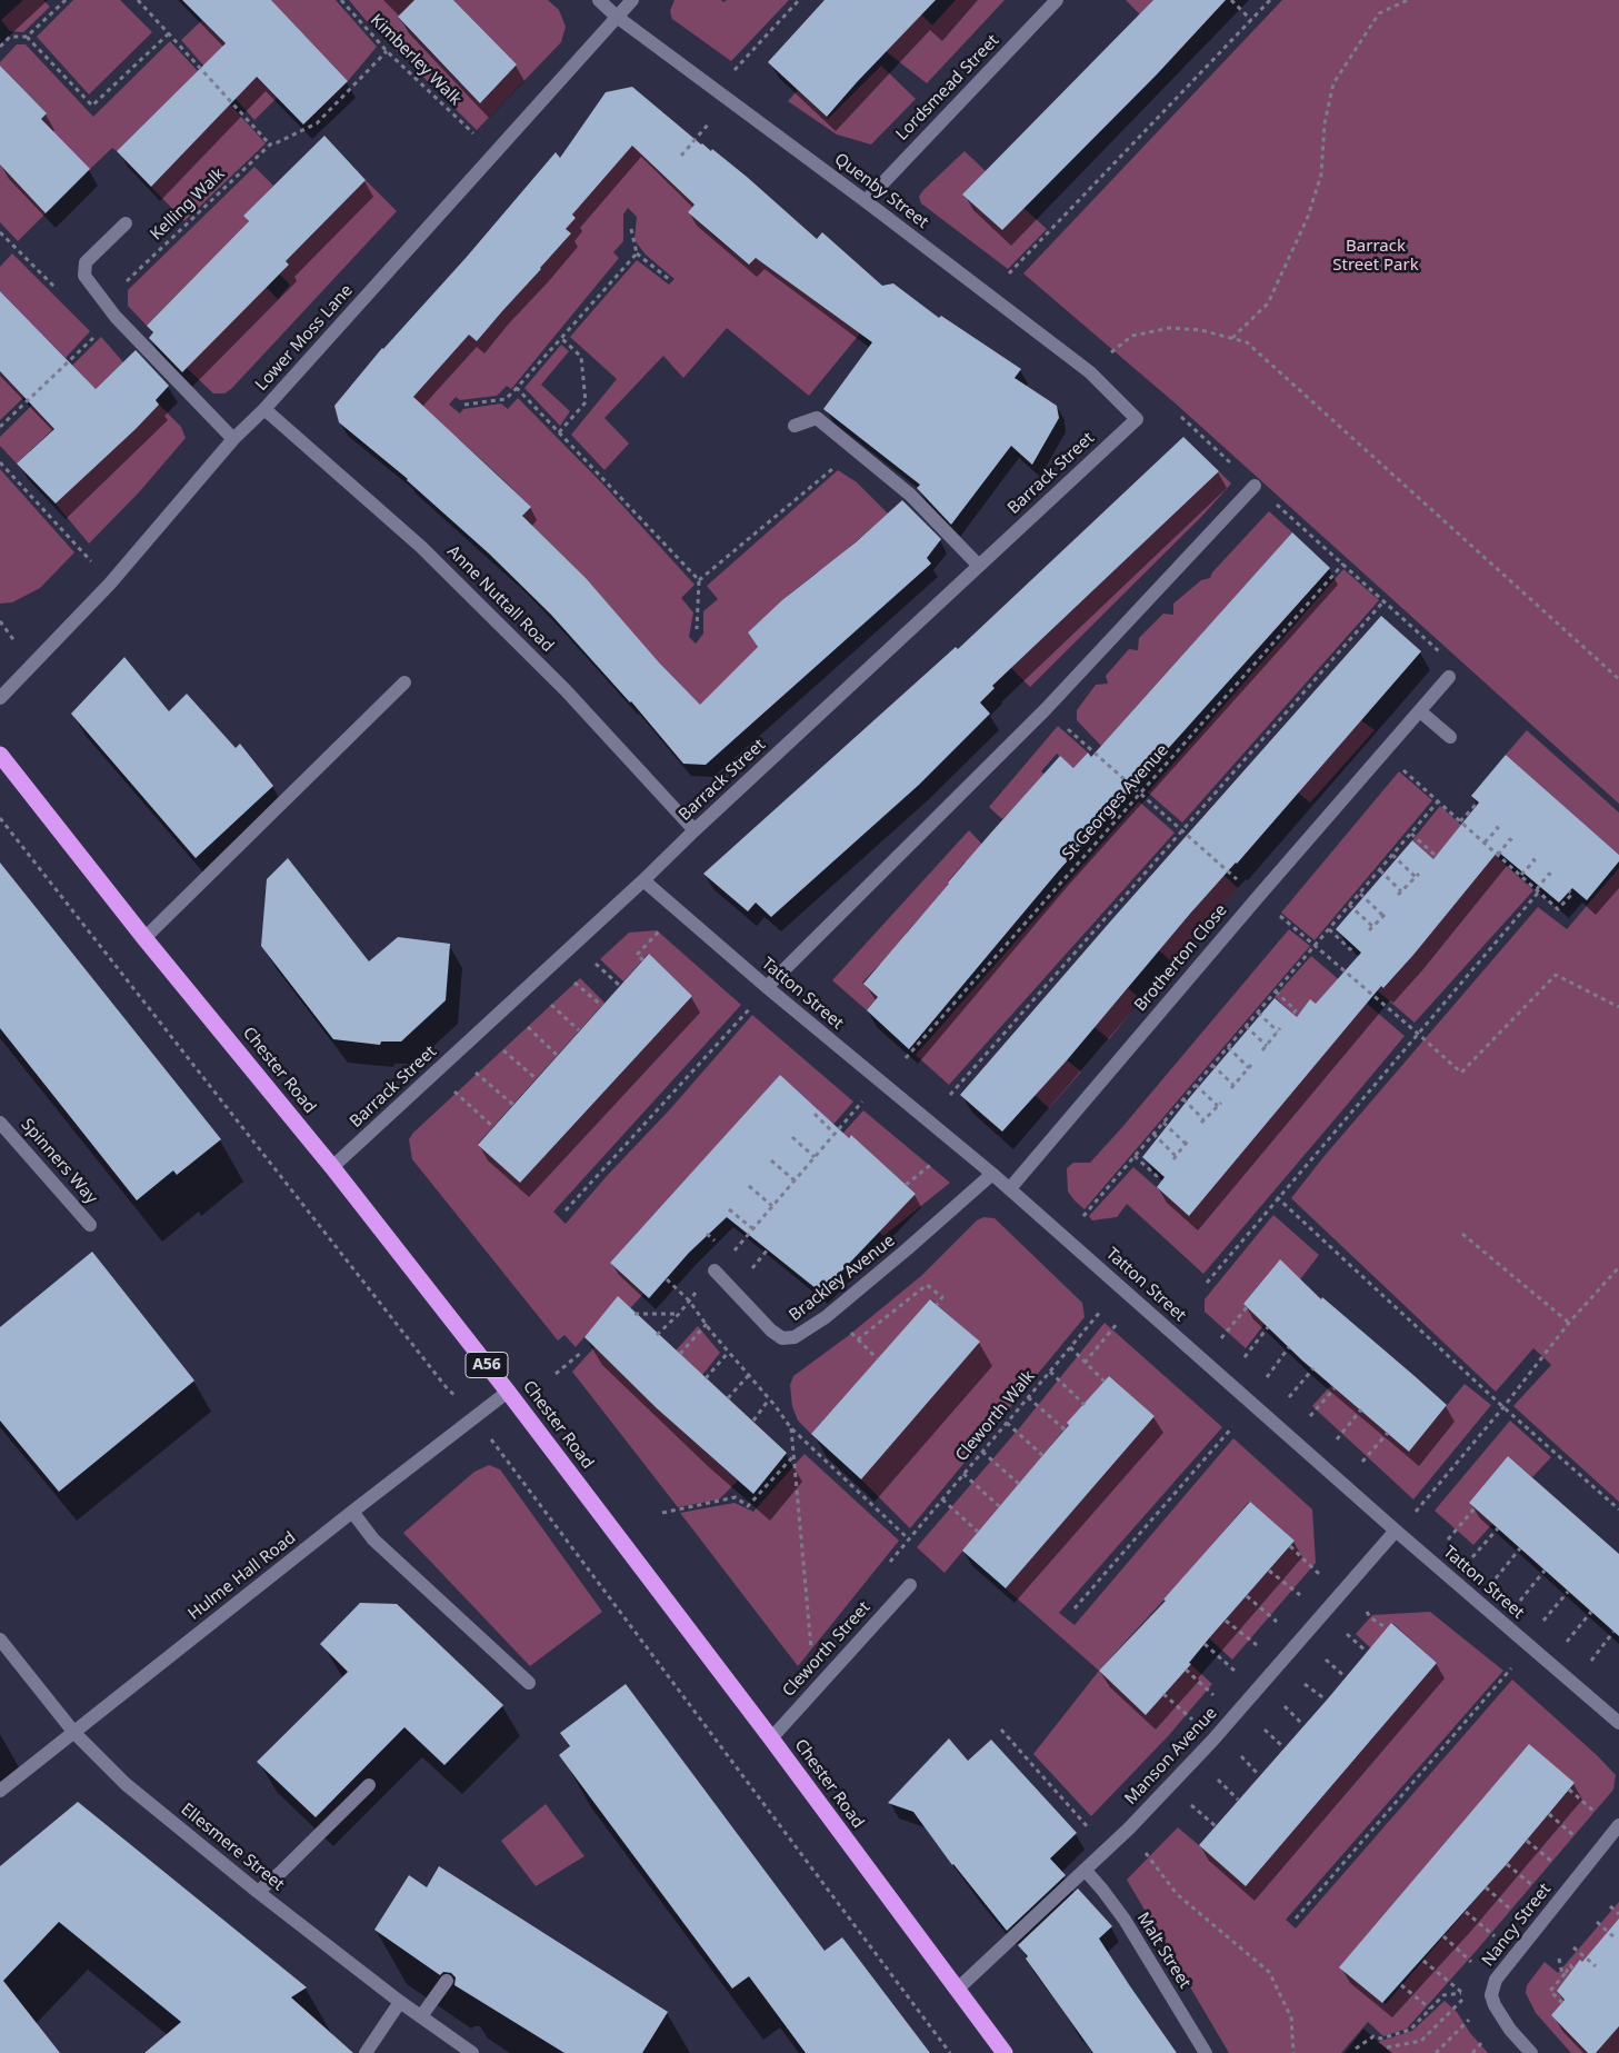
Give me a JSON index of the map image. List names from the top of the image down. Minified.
{"streets":{"highway":["Chester Road","A56"],"street":["Lordsmead Street","Quenby Street","Lower Moss Lane","Barrack Street","Anne Nuttall Road","Brotherton Close","Tatton Street","Spinners Way","Brackley Avenue","Hulme Hall Road","Cleworth Street","Manson Avenue","Ellesmere Street","Nancy Street","Malt Street"],"path":["Kimberley Walk","Kelling Walk","St Georges Avenue","Cleworth Walk"]},"crossings":[["Kimberley Walk","Kelling Walk"],["Lordsmead Street","Quenby Street"],["Quenby Street","Lower Moss Lane"],["Quenby Street","Barrack Street"],["Lower Moss Lane","Anne Nuttall Road"],["Barrack Street","Anne Nuttall Road"],["Barrack Street","Tatton Street"],["Barrack Street","Chester Road"],["Brotherton Close","Tatton Street"],["Tatton Street","Brackley Avenue"],["Tatton Street","Manson Avenue"],["Chester Road","Hulme Hall Road"],["Chester Road","Cleworth Street"],["Chester Road","Manson Avenue"],["Hulme Hall Road","Ellesmere Street"],["Manson Avenue","Malt Street"]],"parks":["Barrack Street Park"]}
